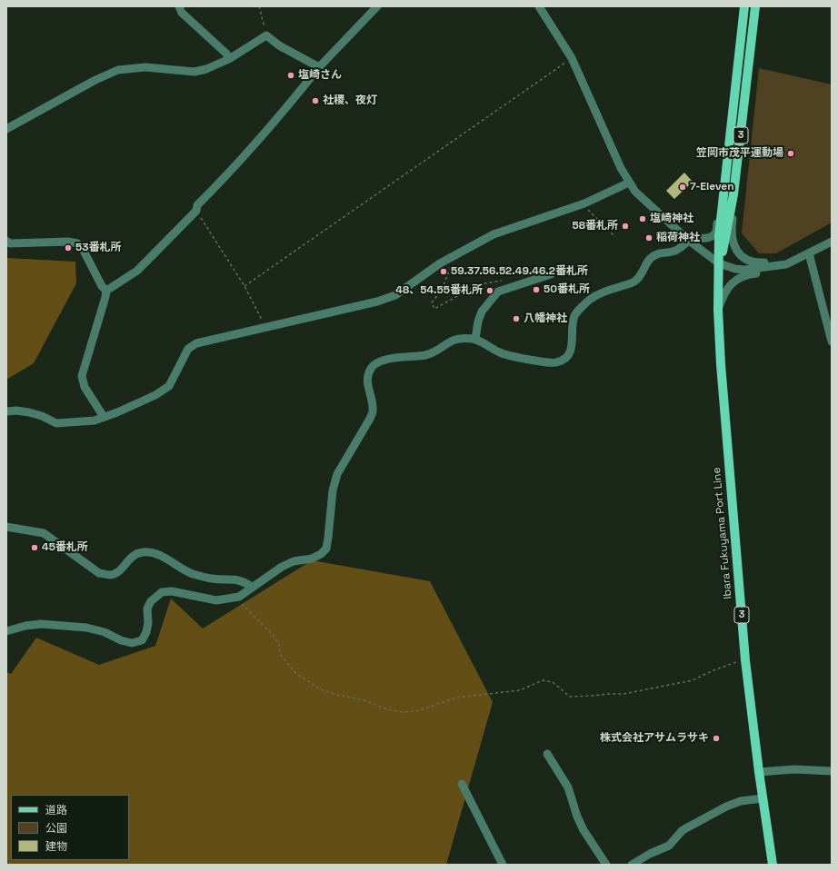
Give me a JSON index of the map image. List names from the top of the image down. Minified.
{"streets":{"main road":["3","Ibara Fukuyama Port Line"]},"places":["塩崎さん","社稷、夜灯","笠岡市茂平運動場","7-Eleven","塩崎神社","58番札所","稲荷神社","53番札所","59.37.56.52.49.46.2番札所","50番札所","48、54.55番札所","八幡神社","45番札所","株式会社アサムラサキ"],"legend":["道路","公園","建物"]}
